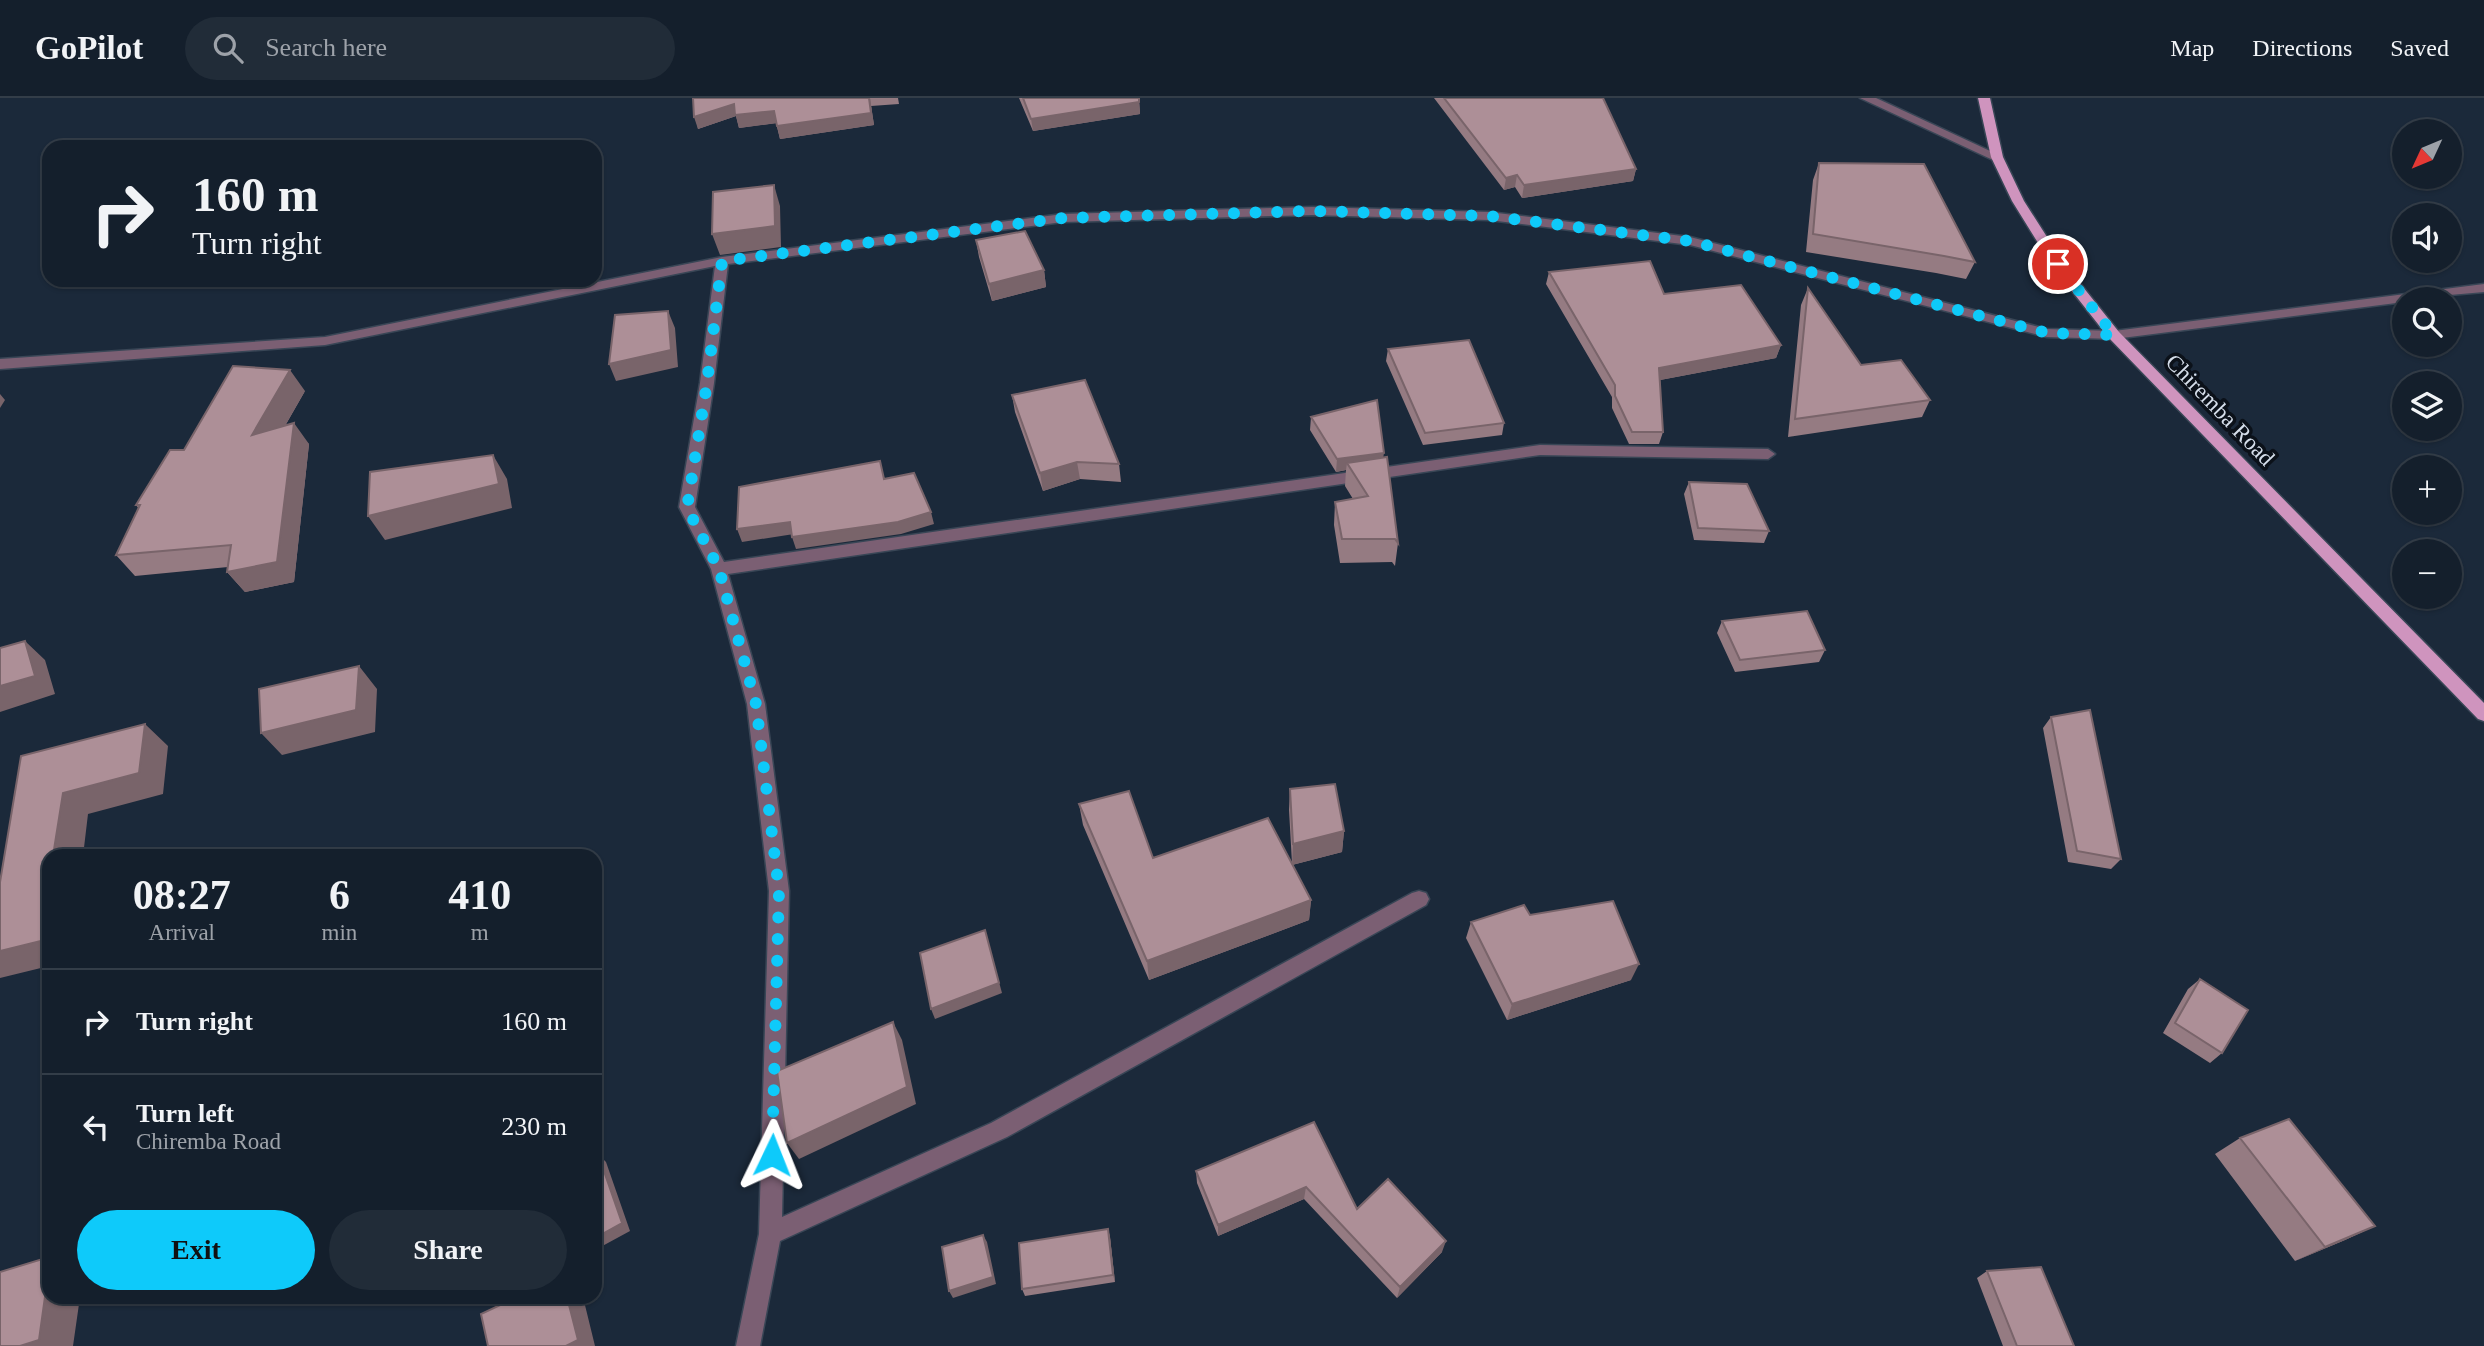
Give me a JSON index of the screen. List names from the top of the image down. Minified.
{"streets":{"main road":["Chiremba Road"]},"north":"bottom left","page":{"header":"GoPilot","search":"Search here","nav":["Map","Directions","Saved"],"map_buttons":["+","−"],"turn":["160 m","Turn right"],"eta":["08:27","Arrival","6","min","410","m"],"list":[{"name":"Turn right","value":"160 m"},{"name":"Turn left","note":"Chiremba Road","value":"230 m"}],"buttons":["Exit","Share"]}}
